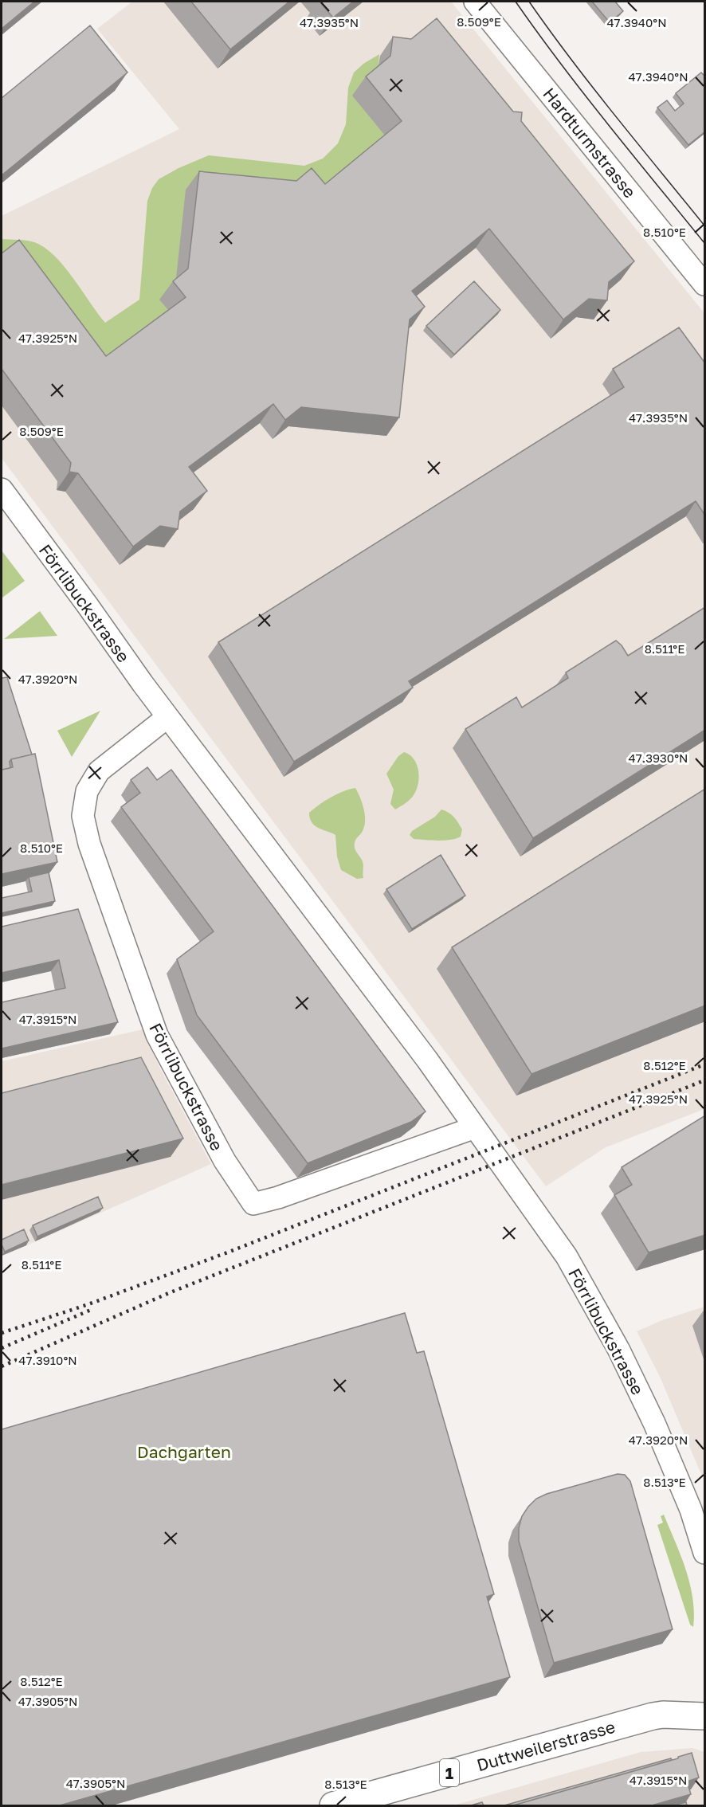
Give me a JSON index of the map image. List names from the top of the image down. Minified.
{"streets":{"main road":["Duttweilerstrasse","1"],"street":["Hardturmstrasse","Förrlibuckstrasse"]},"parks":["Dachgarten"],"coordinates":["8.509°E","47.3935°N","47.3940°N","8.510°E","47.3925°N","8.511°E","47.3920°N","47.3930°N","47.3915°N","8.512°E","47.3910°N","8.513°E","47.3905°N"]}
